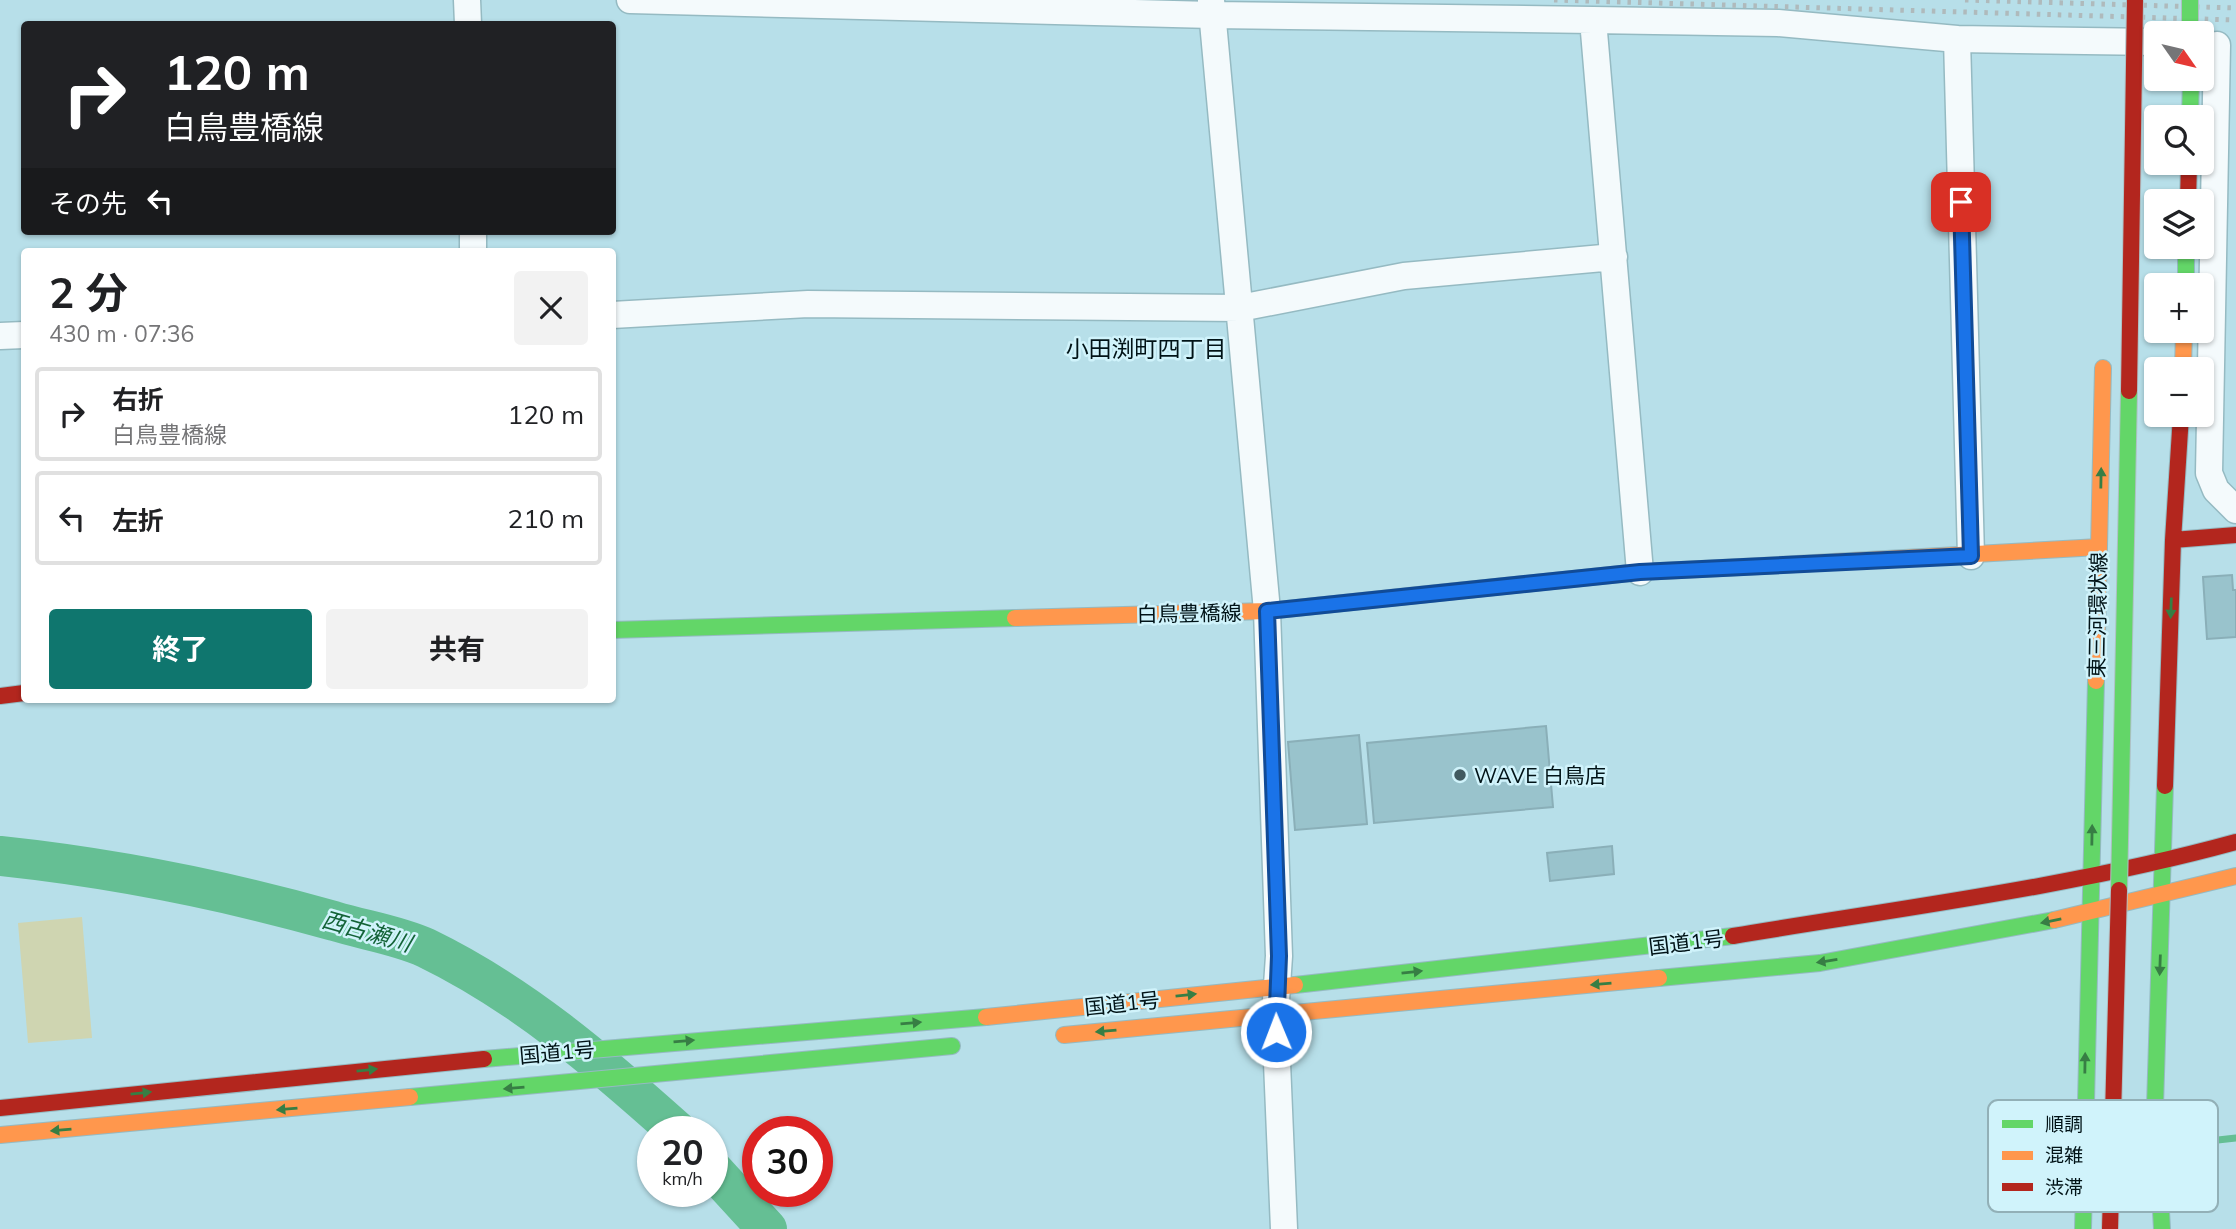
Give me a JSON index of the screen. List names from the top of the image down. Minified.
{"streets":{"main road":["白鳥豊橋線","東三河環状線","国道1号"]},"crossings":[["白鳥豊橋線","東三河環状線"],["東三河環状線","国道1号"]],"districts":["小田渕町四丁目"],"water":["西古瀬川"],"places":["WAVE 白鳥店"],"legend":["順調","混雑","渋滞"],"north":"bottom right","page":{"map_buttons":["+","−"],"turn":["120 m","白鳥豊橋線"],"then":"その先","heading":["2 分","430 m · 07:36"],"list":[{"name":"右折","note":"白鳥豊橋線","value":"120 m"},{"name":"左折","value":"210 m"}],"buttons":["終了","共有"],"speed":"20 km/h","limit":"30"}}
